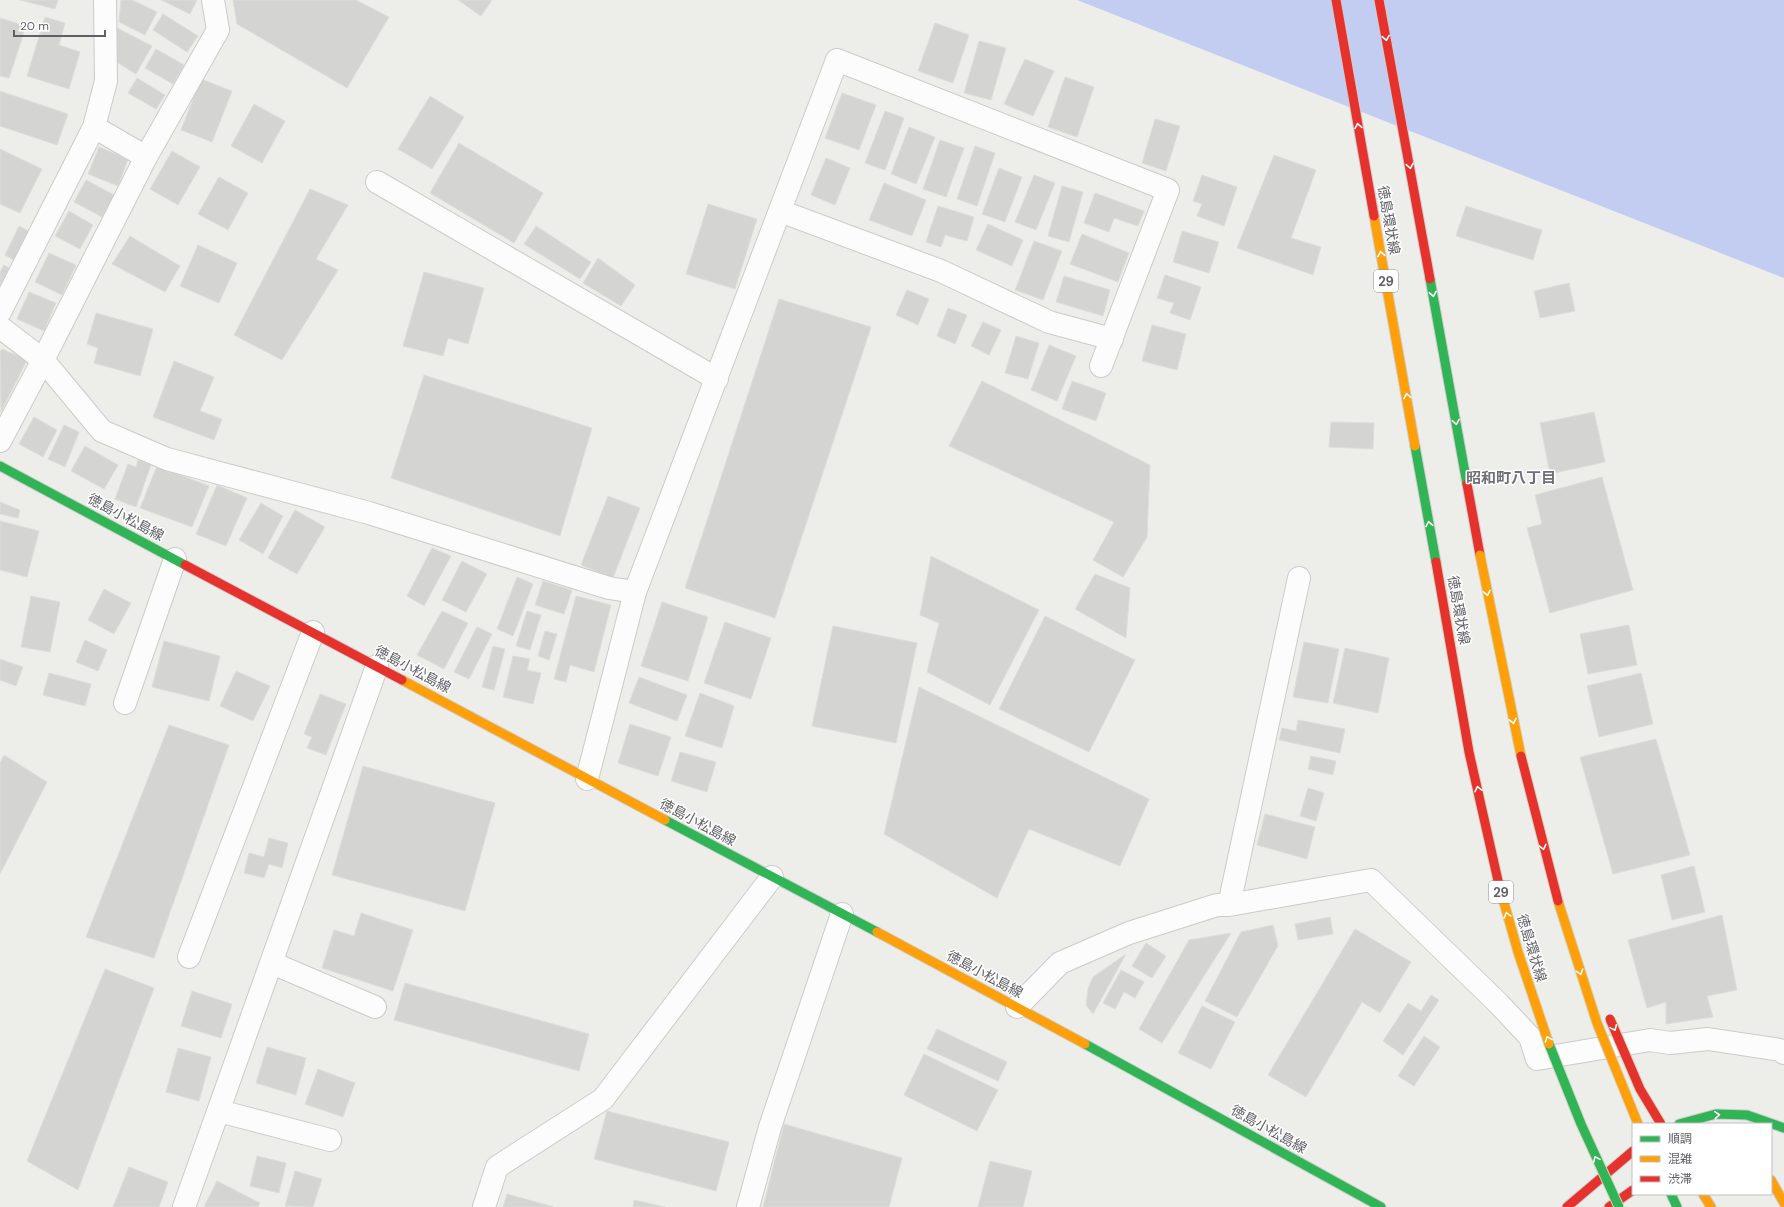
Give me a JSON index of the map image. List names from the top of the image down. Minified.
{"streets":{"main road":["徳島環状線","29","徳島小松島線"]},"districts":["昭和町八丁目"],"legend":["順調","混雑","渋滞"],"scale_bar":"20 m"}
